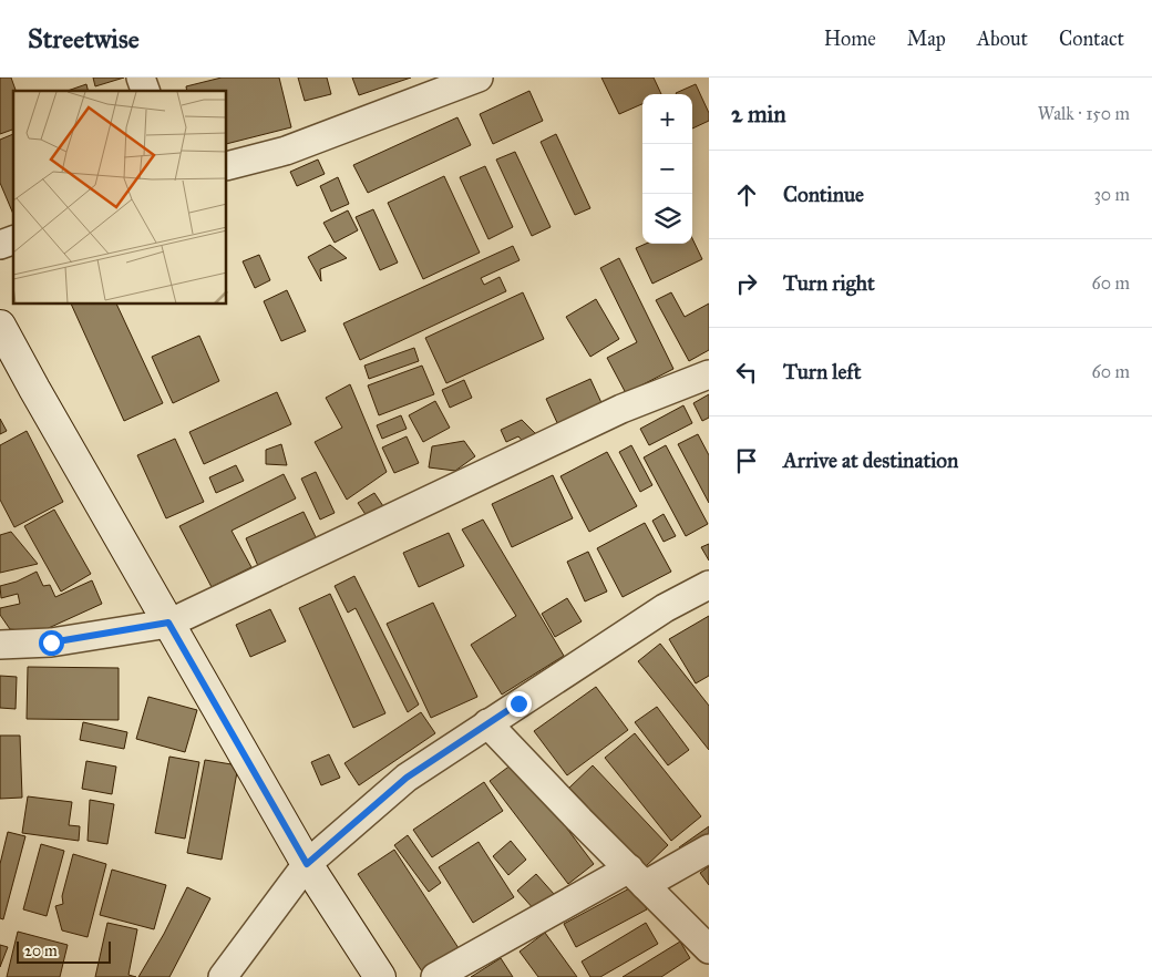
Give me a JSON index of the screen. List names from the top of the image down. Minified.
{"scale_bar":"20 m","page":{"header":"Streetwise","nav":["Home","Map","About","Contact"],"heading":["2 min","Walk · 150 m"],"map_buttons":["+","−"],"list":[["Continue","30 m"],["Turn right","60 m"],["Turn left","60 m"],"Arrive at destination"],"scale":"20 m"}}
